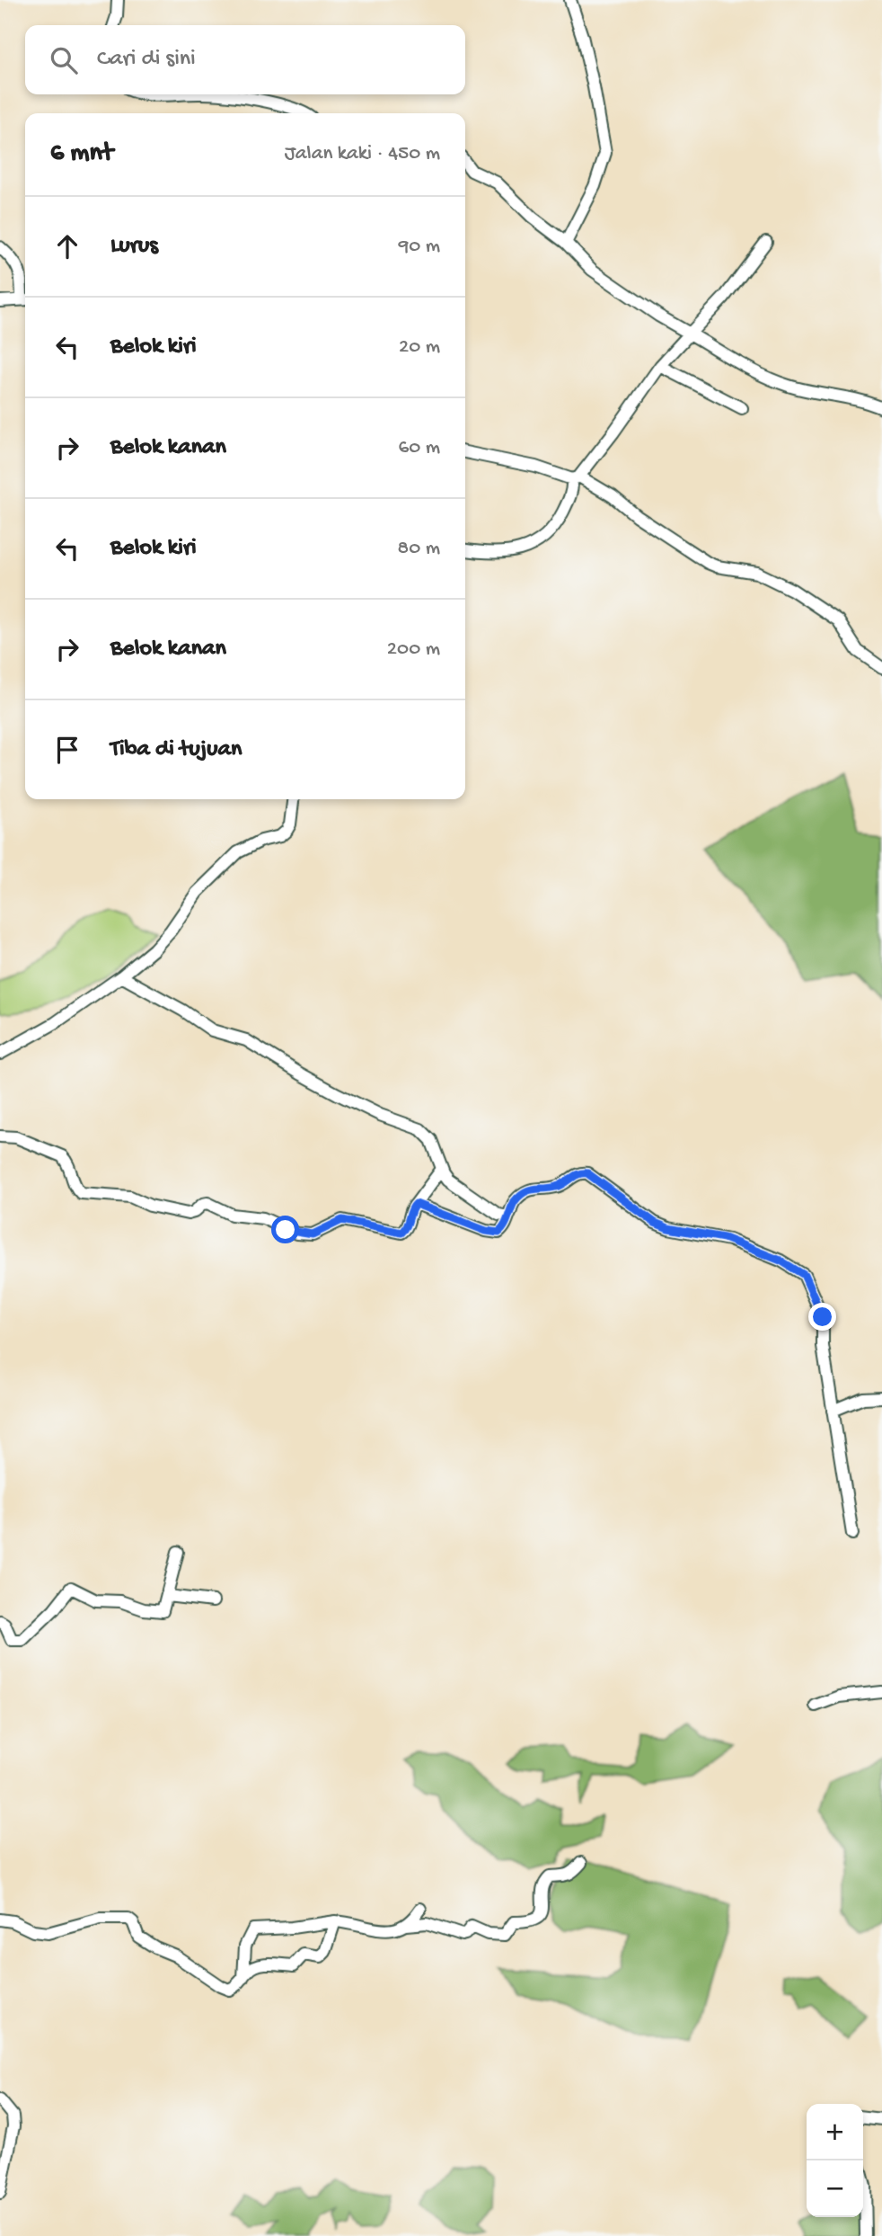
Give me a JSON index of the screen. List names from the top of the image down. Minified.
{"page":{"search":"Cari di sini","heading":["6 mnt","Jalan kaki · 450 m"],"list":[["Lurus","90 m"],["Belok kiri","20 m"],["Belok kanan","60 m"],["Belok kiri","80 m"],["Belok kanan","200 m"],"Tiba di tujuan"],"map_buttons":["+","−"]}}
